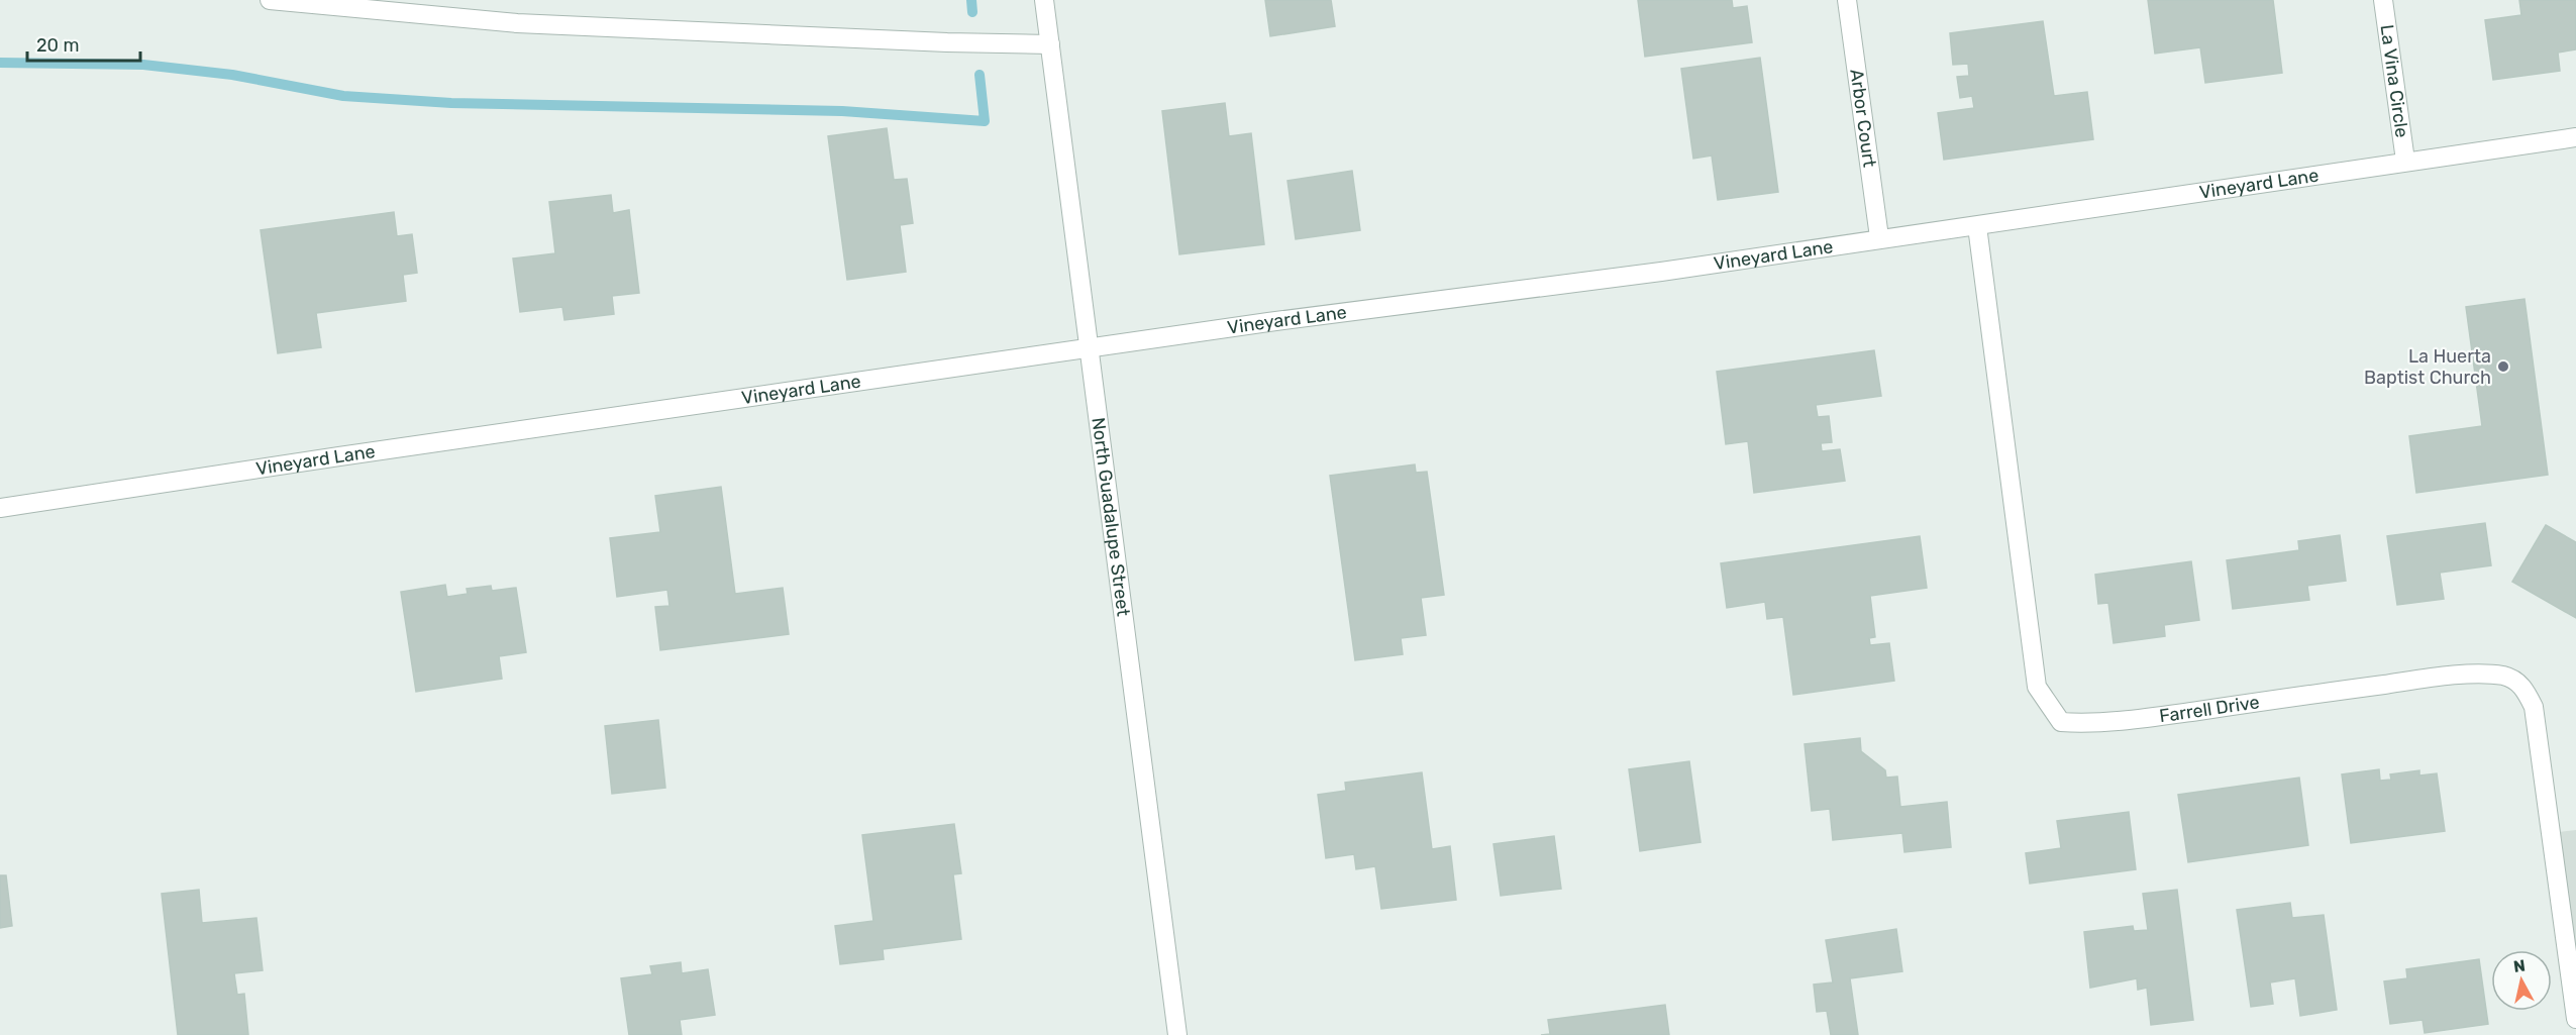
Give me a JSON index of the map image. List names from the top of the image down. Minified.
{"streets":{"street":["La Vina Circle","Arbor Court","Vineyard Lane","North Guadalupe Street","Farrell Drive"]},"crossings":[["La Vina Circle","Vineyard Lane"],["Arbor Court","Vineyard Lane"],["Vineyard Lane","North Guadalupe Street"],["Vineyard Lane","Farrell Drive"]],"places":["La Huerta Baptist Church"],"scale_bar":"20 m","north":"top"}
